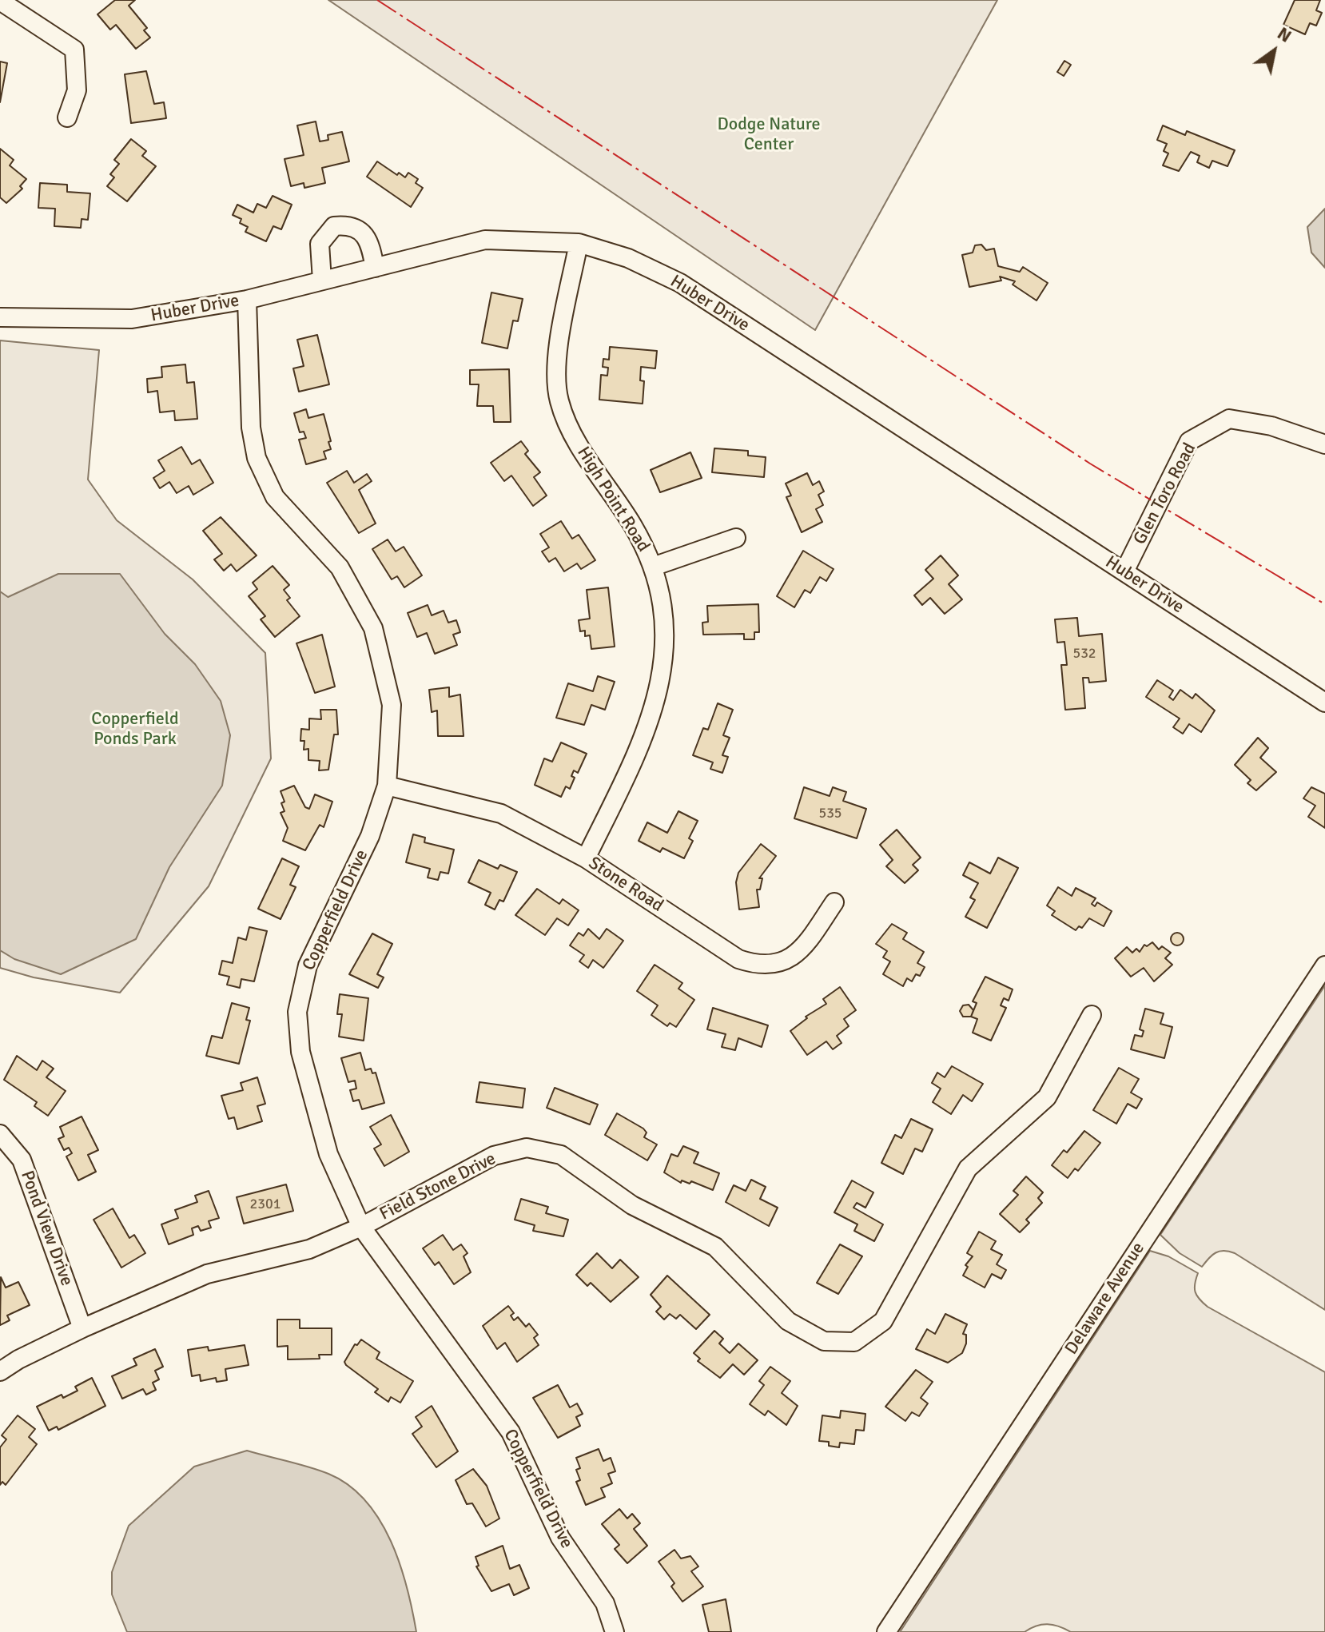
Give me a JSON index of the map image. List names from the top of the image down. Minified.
{"streets":{"street":["Huber Drive","Glen Toro Road","High Point Road","Stone Road","Copperfield Drive","Field Stone Drive","Pond View Drive","Delaware Avenue"]},"crossings":[["Huber Drive","Glen Toro Road"],["Huber Drive","High Point Road"],["Huber Drive","Copperfield Drive"],["High Point Road","Stone Road"],["Stone Road","Copperfield Drive"],["Copperfield Drive","Field Stone Drive"],["Field Stone Drive","Pond View Drive"]],"parks":["Dodge Nature Center","Copperfield Ponds Park"],"house_numbers":["532","535","2301"],"north":"top right"}
